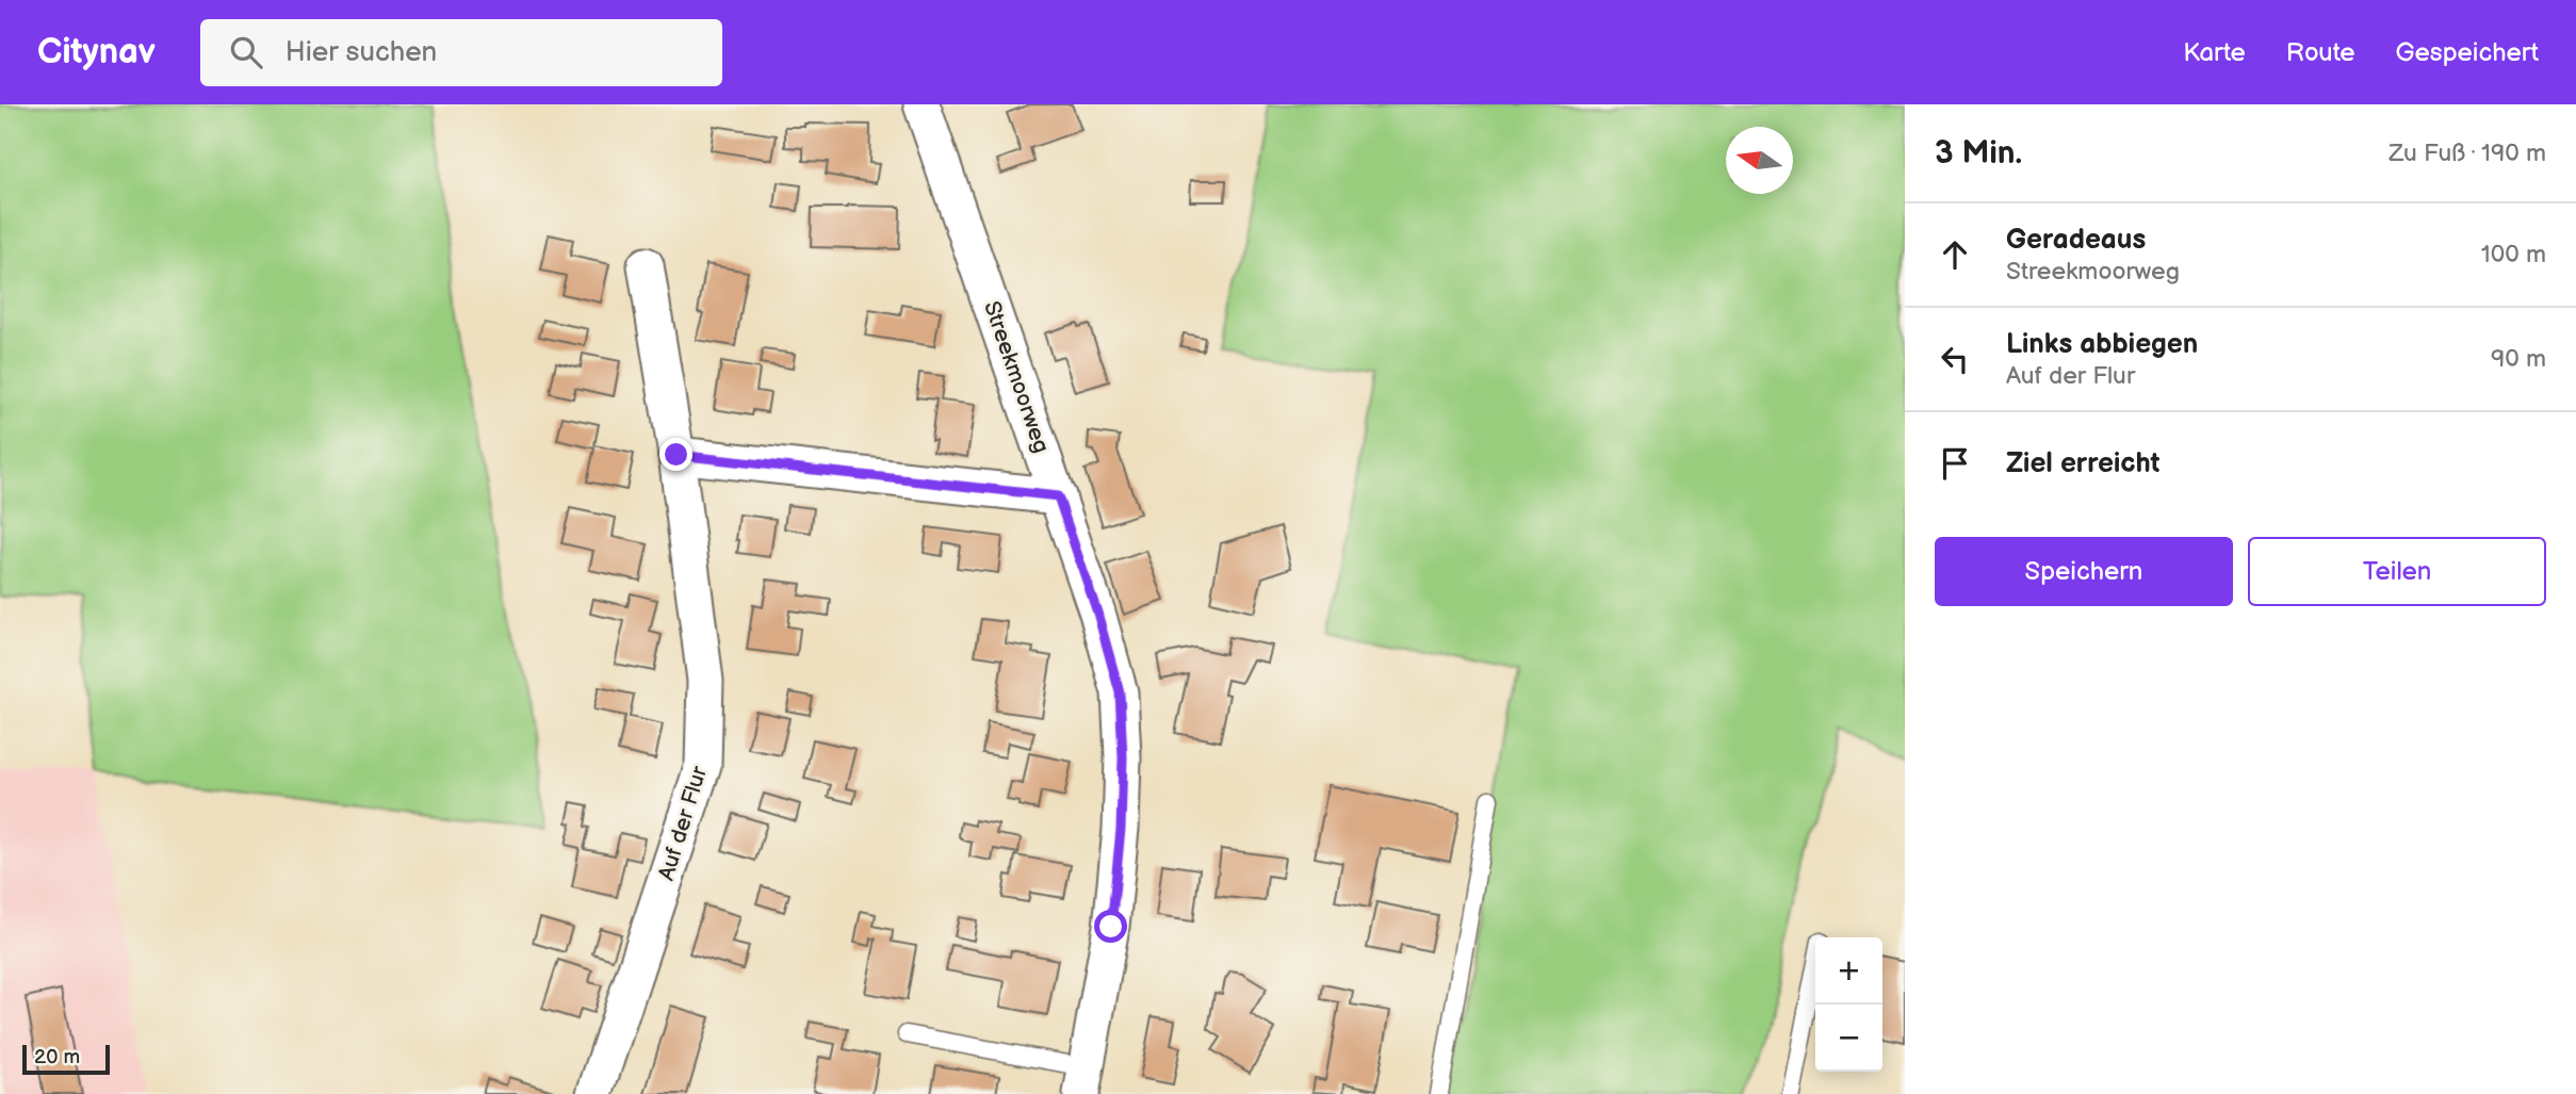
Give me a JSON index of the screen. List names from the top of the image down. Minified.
{"streets":{"street":["Streekmoorweg","Auf der Flur"]},"scale_bar":"20 m","north":"left","page":{"header":"Citynav","search":"Hier suchen","nav":["Karte","Route","Gespeichert"],"heading":["3 Min.","Zu Fuß · 190 m"],"list":[["Geradeaus","Streekmoorweg","100 m"],["Links abbiegen","Auf der Flur","90 m"],"Ziel erreicht"],"buttons":["Speichern","Teilen"],"map_buttons":["+","−"],"scale":"20 m"}}
